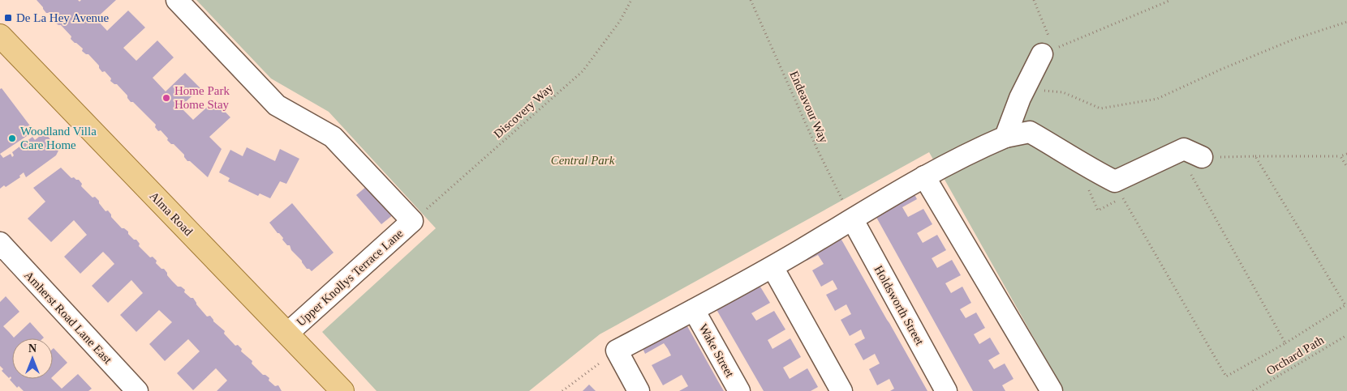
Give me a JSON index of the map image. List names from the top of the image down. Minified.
{"streets":{"main road":["Alma Road"],"street":["Upper Knollys Terrace Lane","Holdsworth Street","Amherst Road Lane East","Wake Street"],"path":["Endeavour Way","Discovery Way","Orchard Path"]},"crossings":[["Endeavour Way","Holdsworth Street"],["Discovery Way","Upper Knollys Terrace Lane"],["Alma Road","Upper Knollys Terrace Lane"]],"parks":["Central Park"],"places":{"transit":["De La Hey Avenue"],"other":["Home Park Home Stay","Woodland Villa Care Home"]},"north":"top"}
